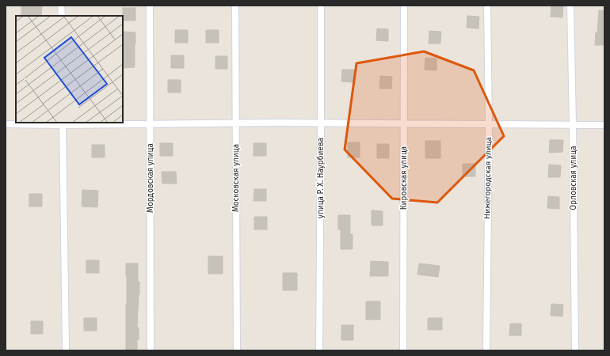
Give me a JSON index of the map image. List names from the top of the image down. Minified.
{"streets":{"street":["Мордовская улица","Московская улица","улица Р. Х. Наурбиева","Кировская улица","Нижегородская улица","Орловская улица"]}}
